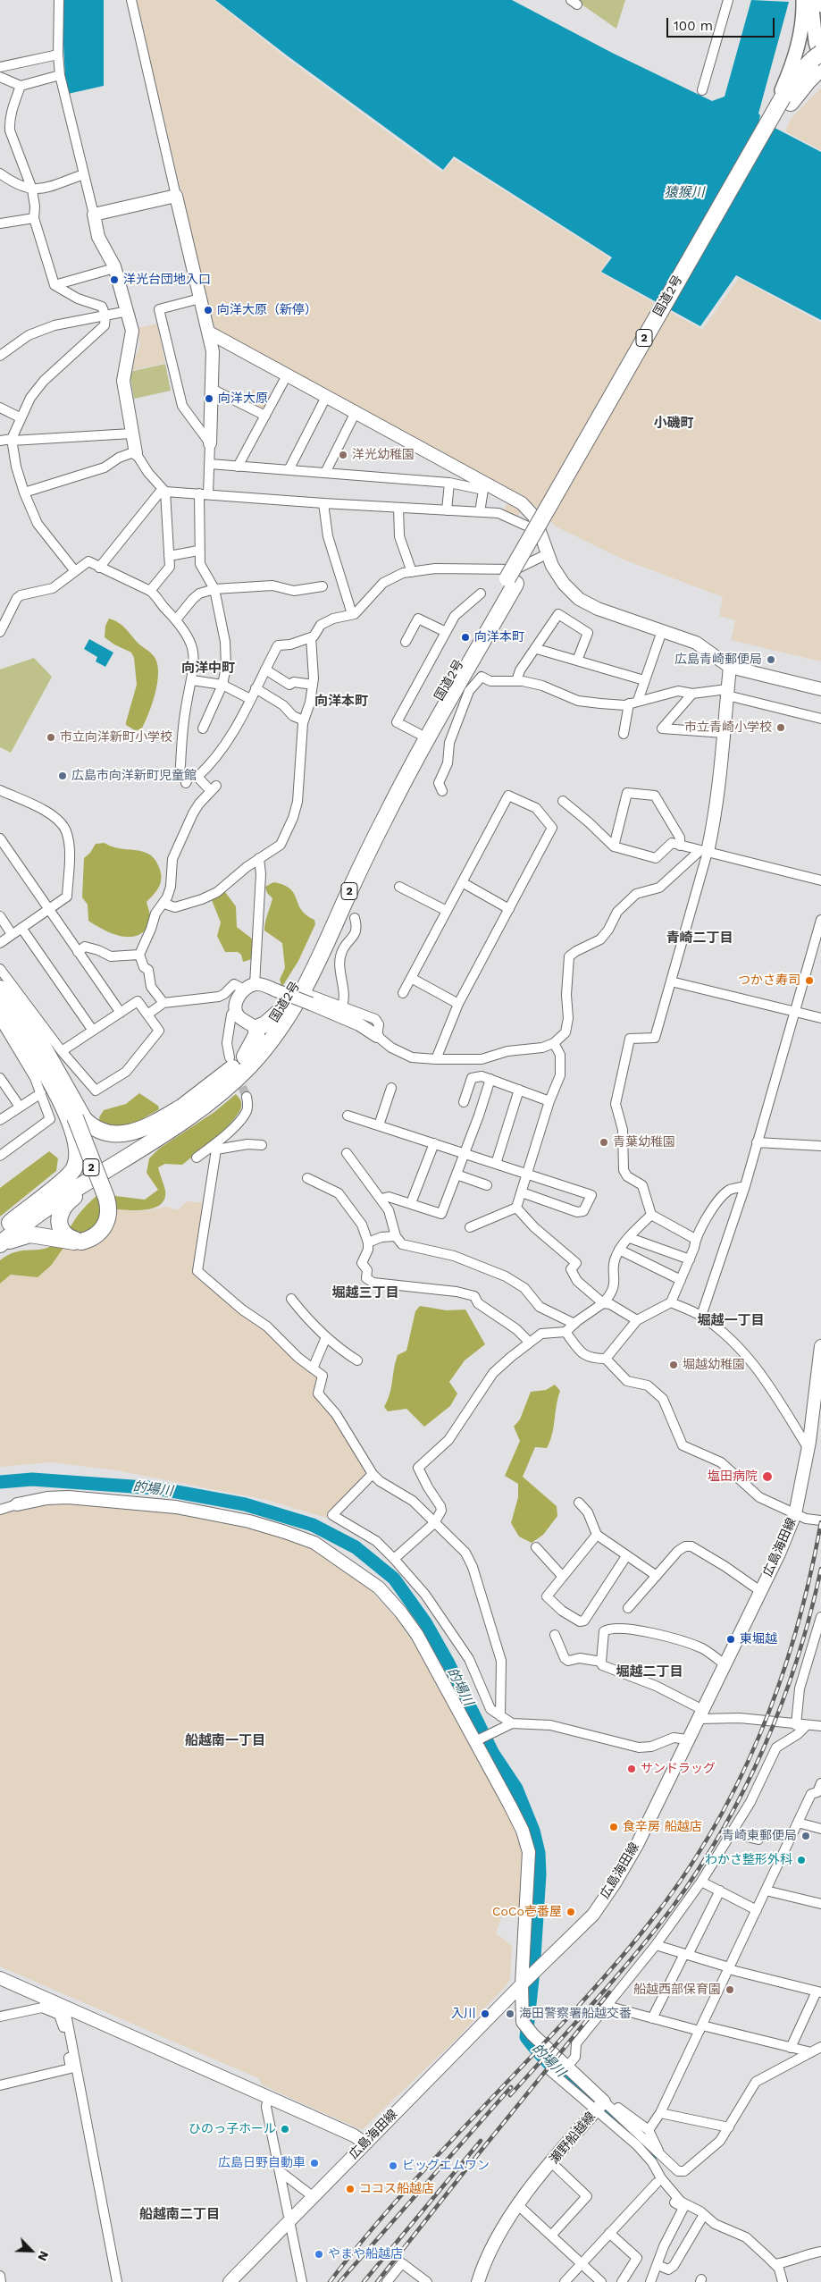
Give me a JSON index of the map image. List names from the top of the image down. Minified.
{"streets":{"highway":["国道2号","2"],"street":["広島海田線","瀬野船越線"]},"crossings":[["広島海田線","瀬野船越線"]],"districts":["小磯町","向洋中町","向洋本町","青崎二丁目","堀越三丁目","堀越一丁目","堀越二丁目","船越南一丁目","船越南二丁目"],"water":["猿猴川","的場川"],"places":["洋光台団地入口","向洋大原（新停）","向洋大原","洋光幼稚園","向洋本町","広島青崎郵便局","市立青崎小学校","市立向洋新町小学校","広島市向洋新町児童館","つかさ寿司","青葉幼稚園","堀越幼稚園","塩田病院","東堀越","サンドラッグ","食辛房 船越店","青崎東郵便局","わかさ整形外科","CoCo壱番屋","船越西部保育園","入川","海田警察署船越交番","ひのっ子ホール","広島日野自動車","ビッグエムワン","ココス船越店","やまや船越店"],"scale_bar":"100 m","north":"bottom right"}
